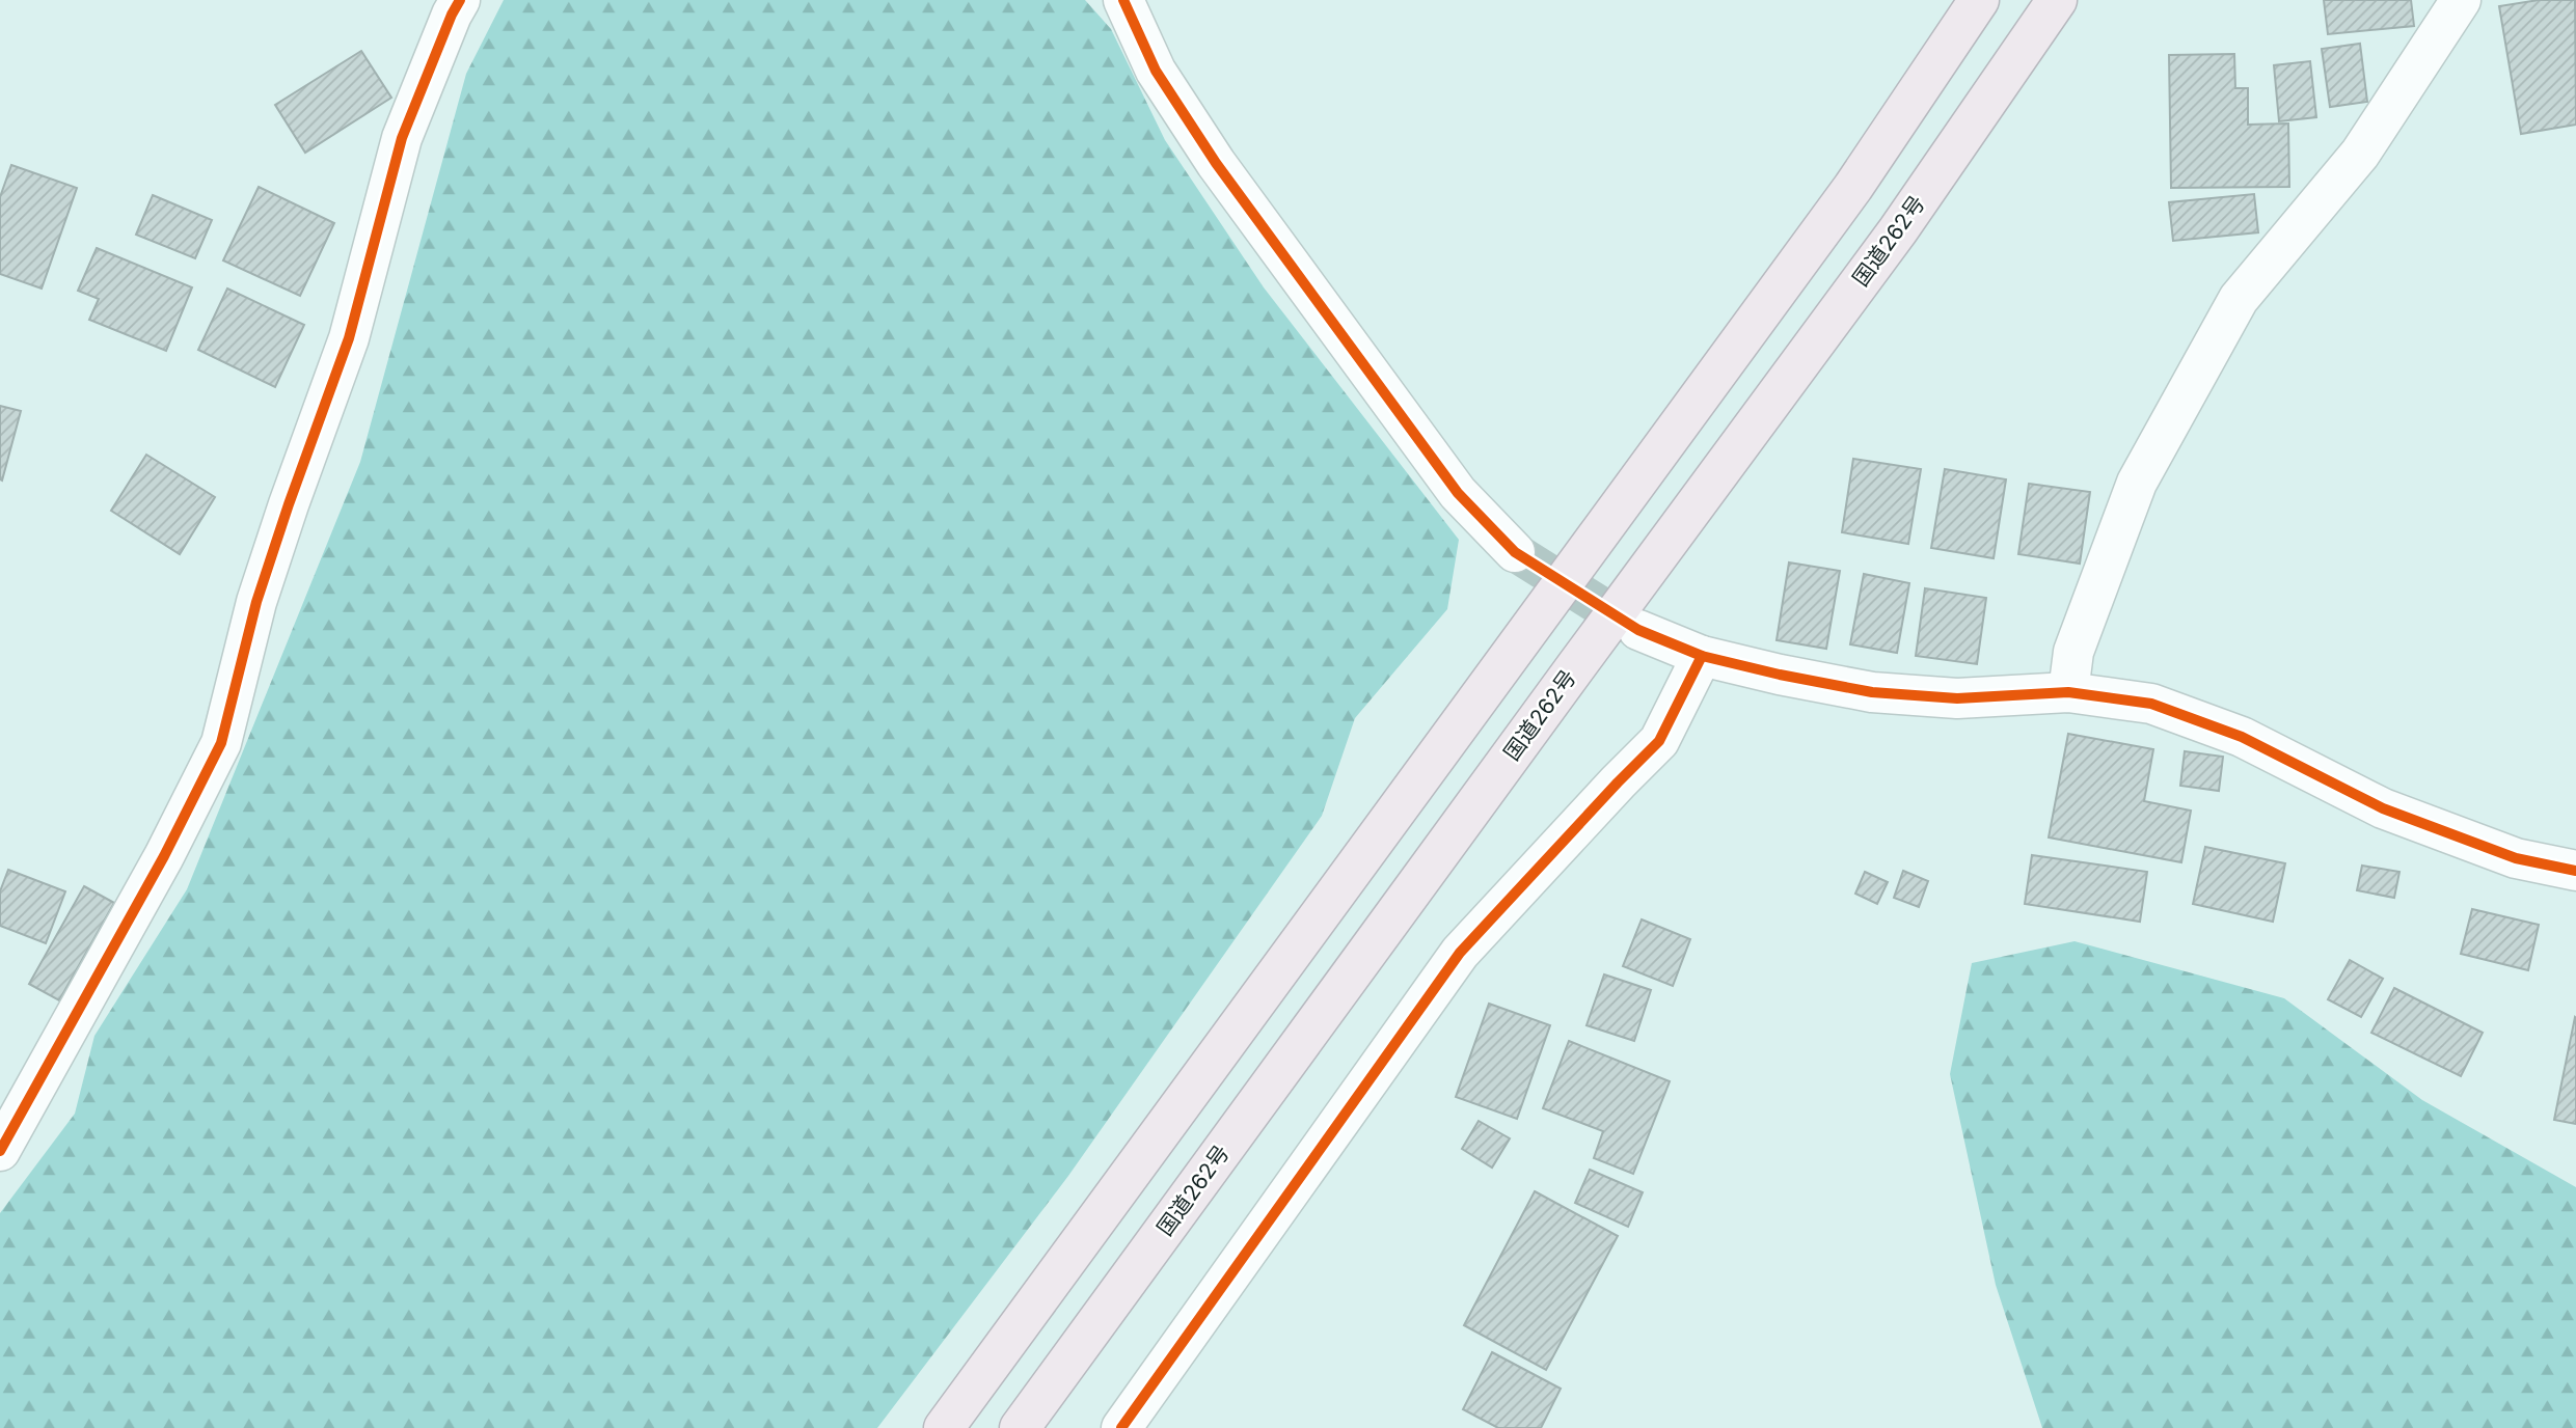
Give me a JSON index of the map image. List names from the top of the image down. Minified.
{"streets":{"highway":["国道262号"]}}
